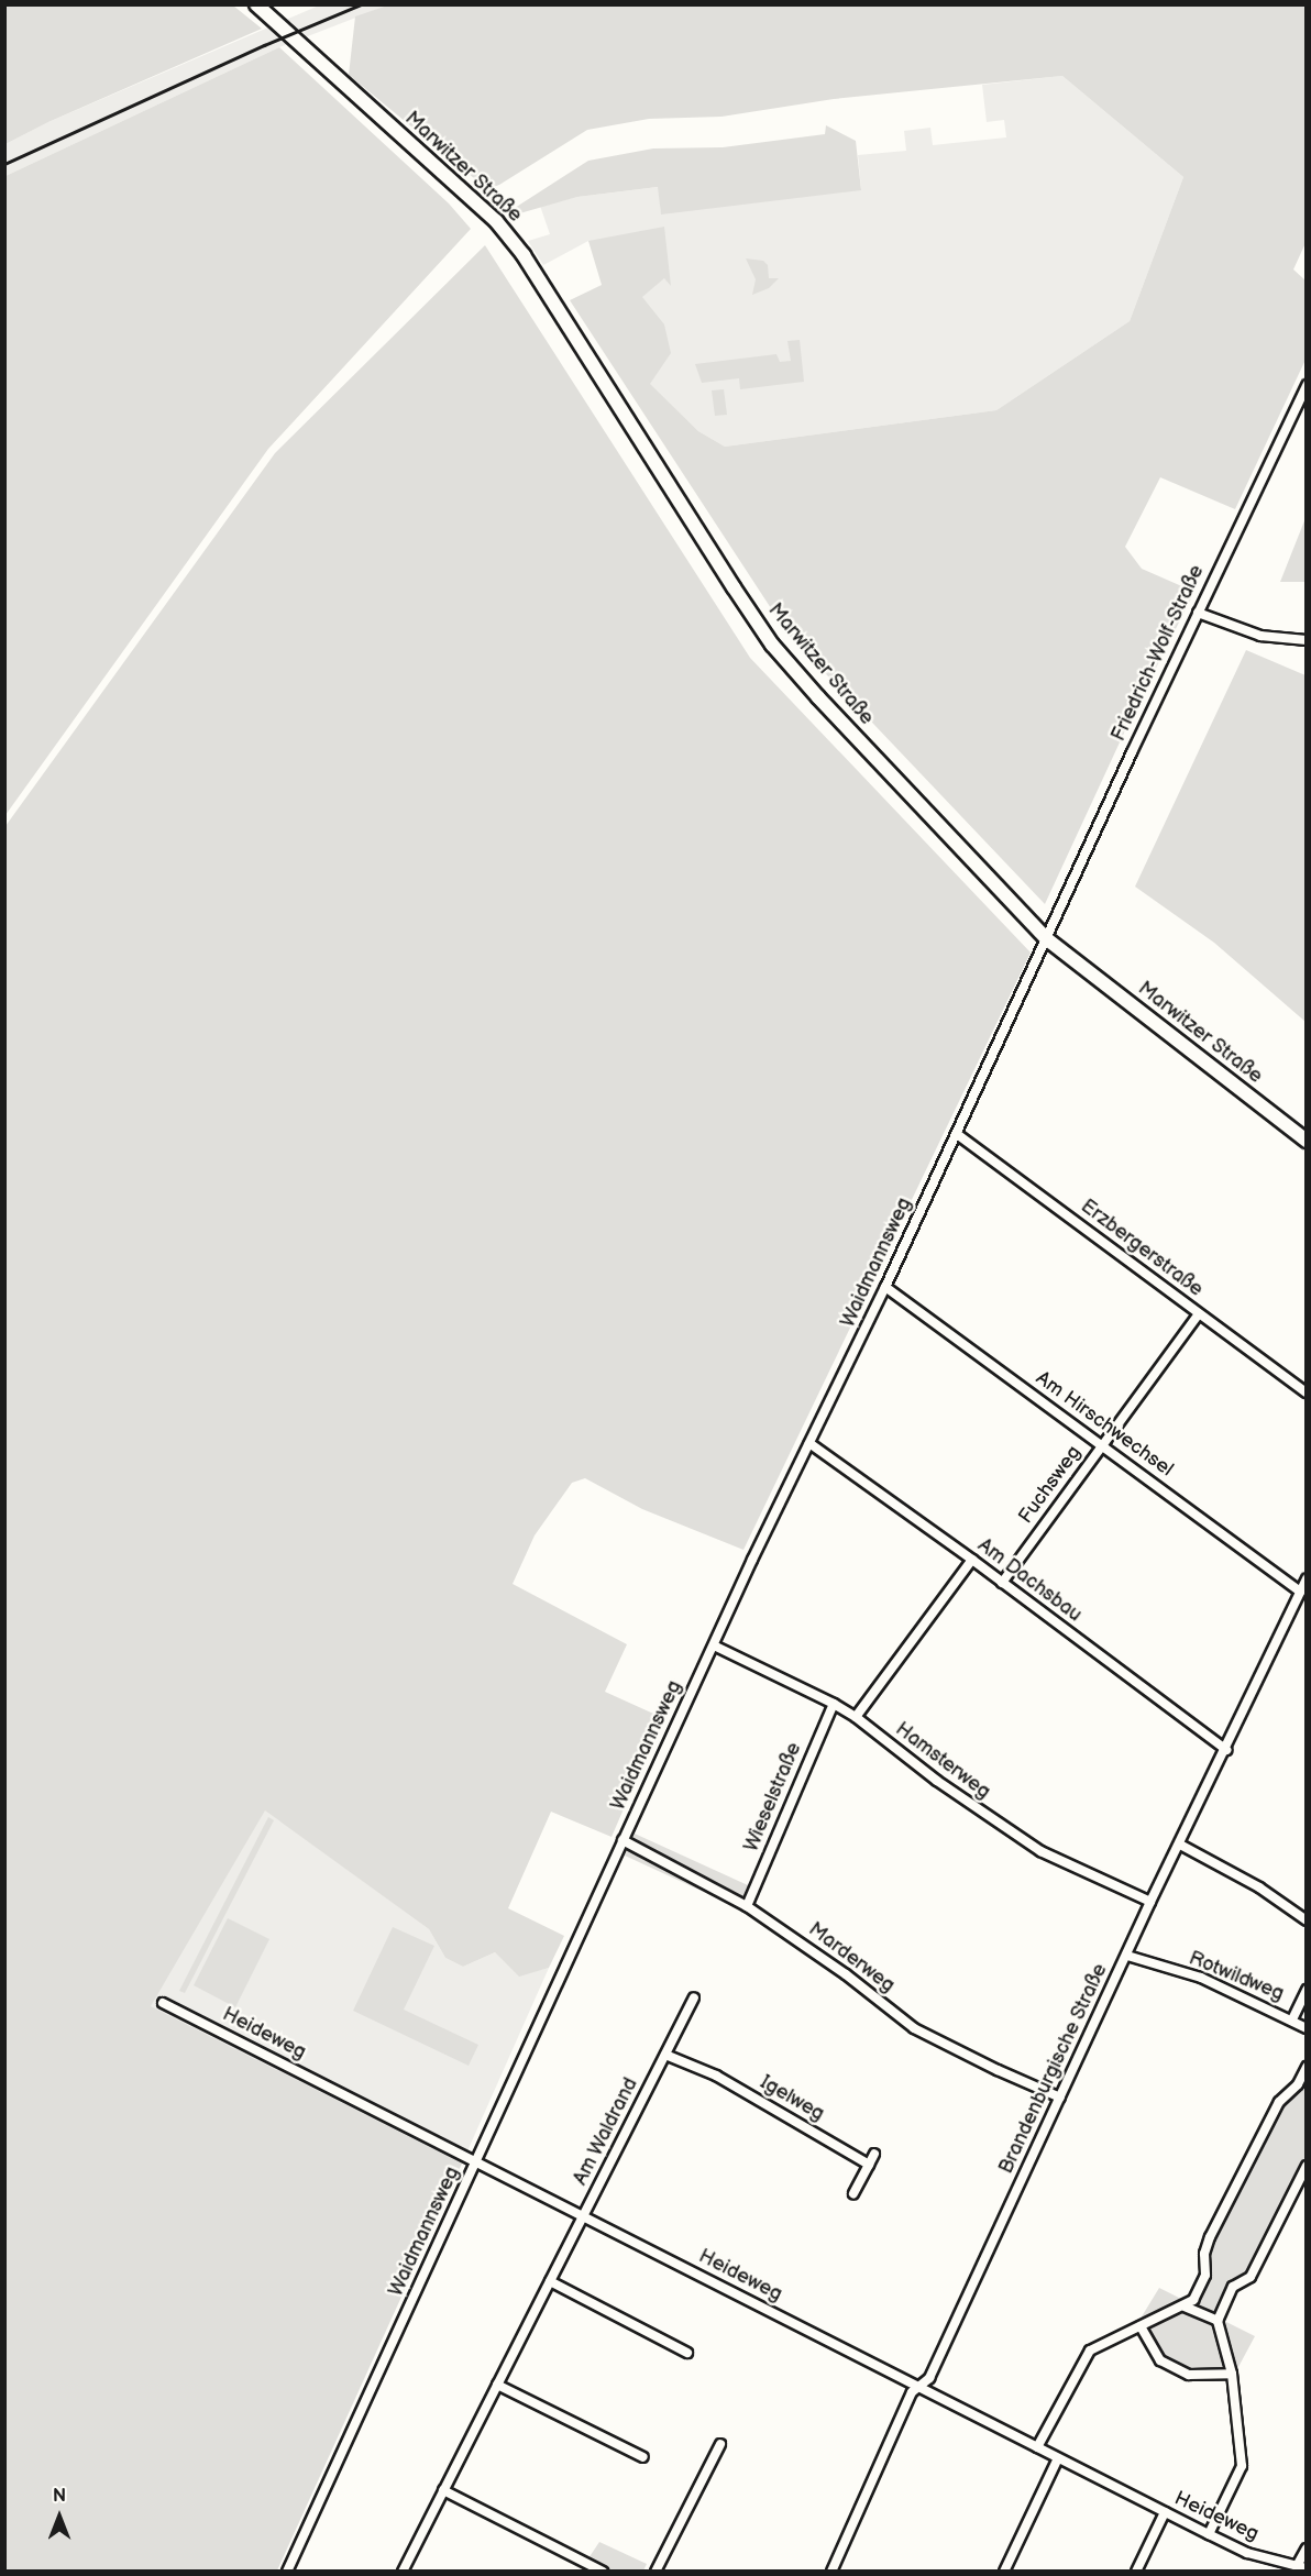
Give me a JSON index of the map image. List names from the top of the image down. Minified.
{"streets":{"main road":["Marwitzer Straße"],"street":["Friedrich-Wolf-Straße","Erzbergerstraße","Waidmannsweg","Am Hirschwechsel","Fuchsweg","Am Dachsbau","Hamsterweg","Wieselstraße","Marderweg","Rotwildweg","Heideweg","Brandenburgische Straße","Igelweg","Am Waldrand"]},"crossings":[["Marwitzer Straße","Friedrich-Wolf-Straße"],["Marwitzer Straße","Waidmannsweg"],["Friedrich-Wolf-Straße","Waidmannsweg"],["Erzbergerstraße","Waidmannsweg"],["Erzbergerstraße","Fuchsweg"],["Waidmannsweg","Am Hirschwechsel"],["Waidmannsweg","Am Dachsbau"],["Waidmannsweg","Hamsterweg"],["Waidmannsweg","Marderweg"],["Waidmannsweg","Heideweg"],["Am Hirschwechsel","Fuchsweg"],["Am Hirschwechsel","Brandenburgische Straße"],["Fuchsweg","Am Dachsbau"],["Am Dachsbau","Brandenburgische Straße"],["Hamsterweg","Wieselstraße"],["Hamsterweg","Brandenburgische Straße"],["Wieselstraße","Marderweg"],["Marderweg","Brandenburgische Straße"],["Rotwildweg","Brandenburgische Straße"],["Heideweg","Brandenburgische Straße"],["Heideweg","Am Waldrand"],["Igelweg","Am Waldrand"]],"north":"top"}
